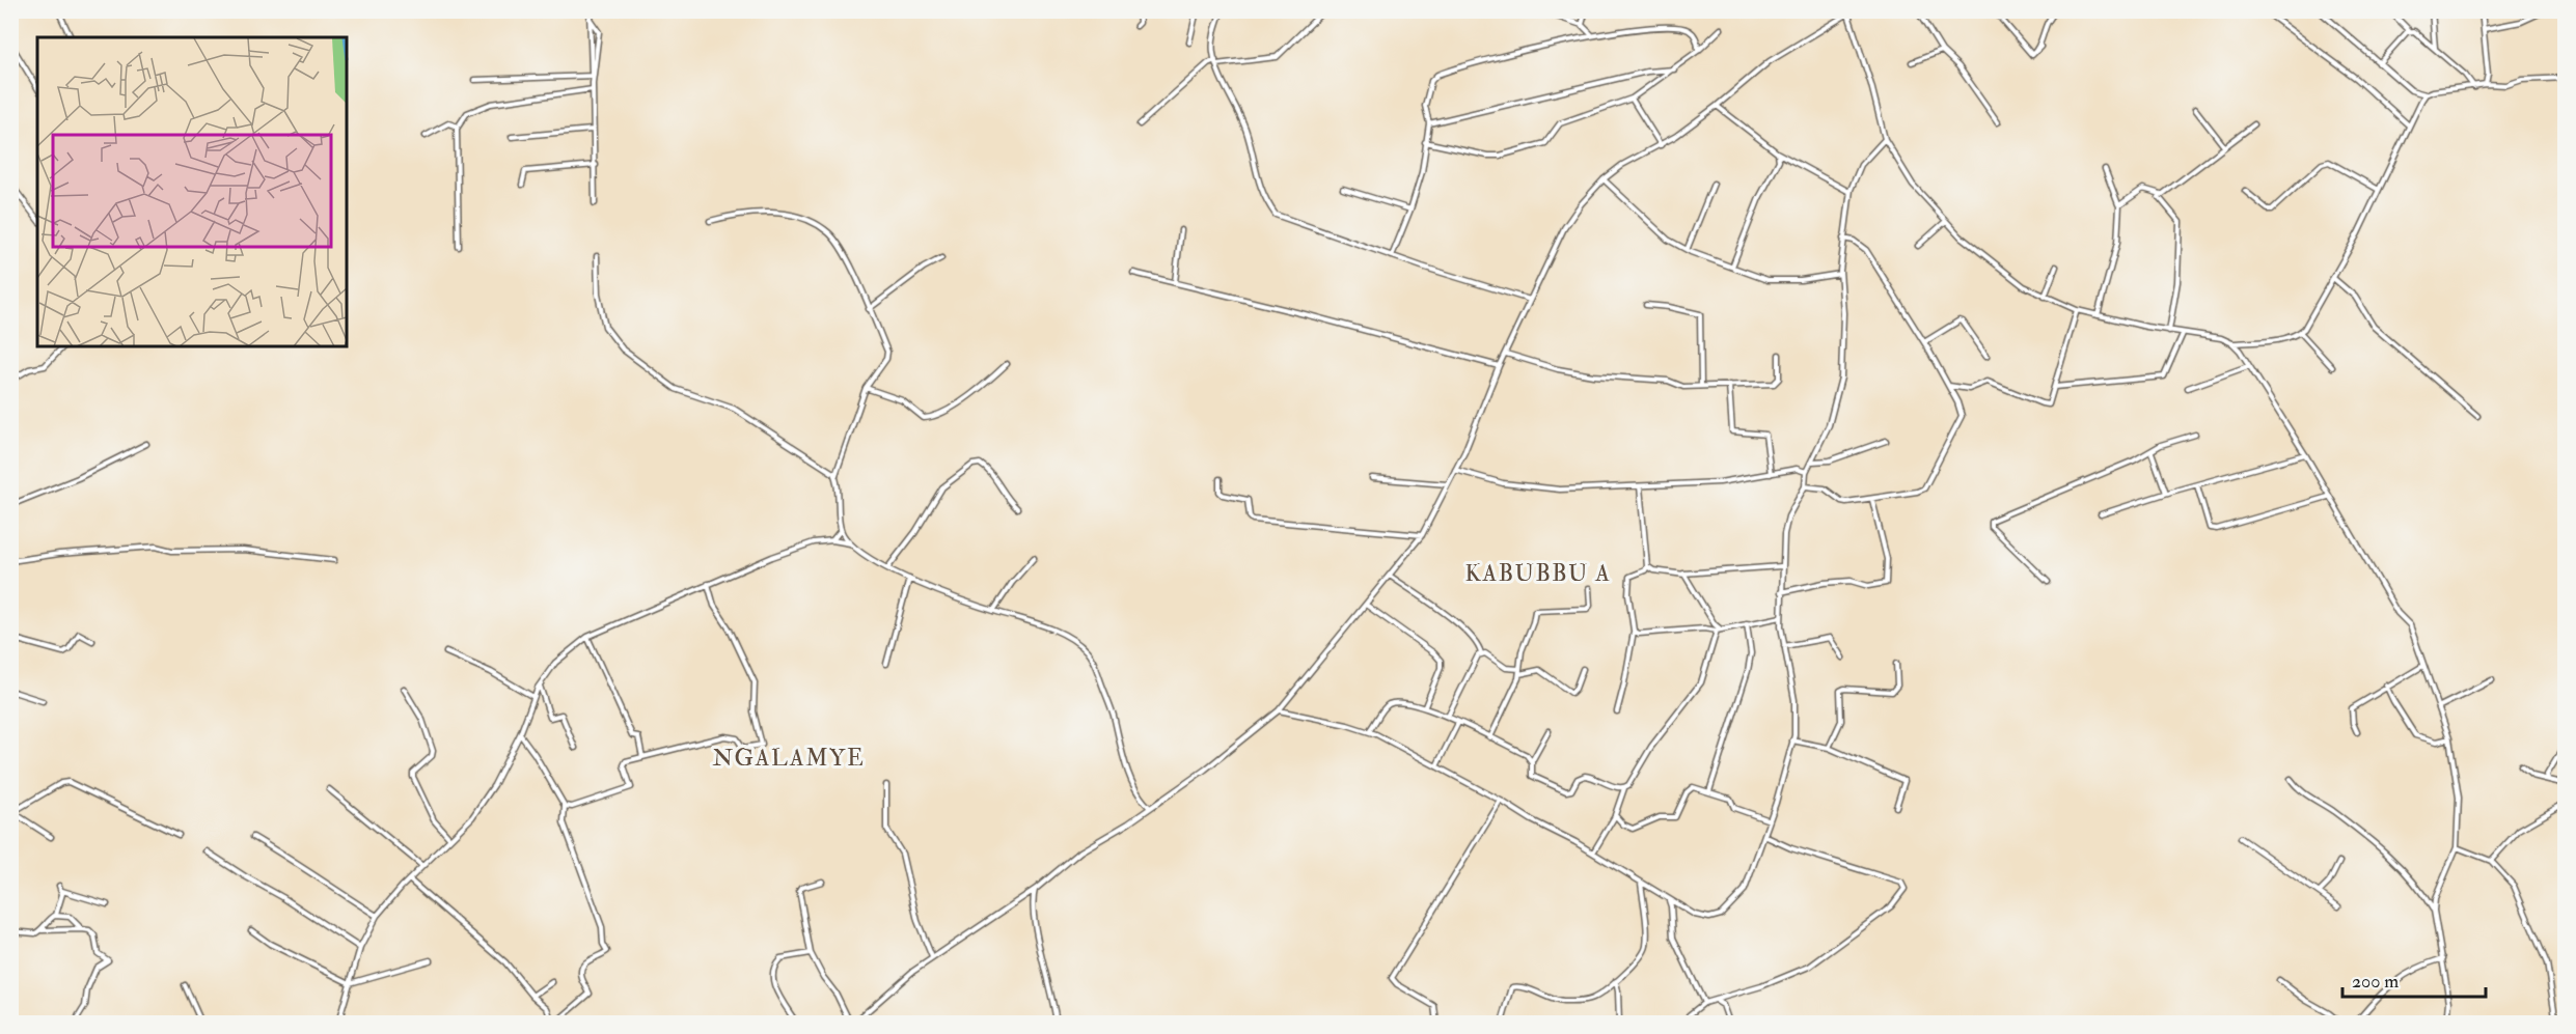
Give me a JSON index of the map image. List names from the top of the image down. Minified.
{"districts":["KABUBBU A","NGALAMYE"],"scale_bar":"200 m"}
